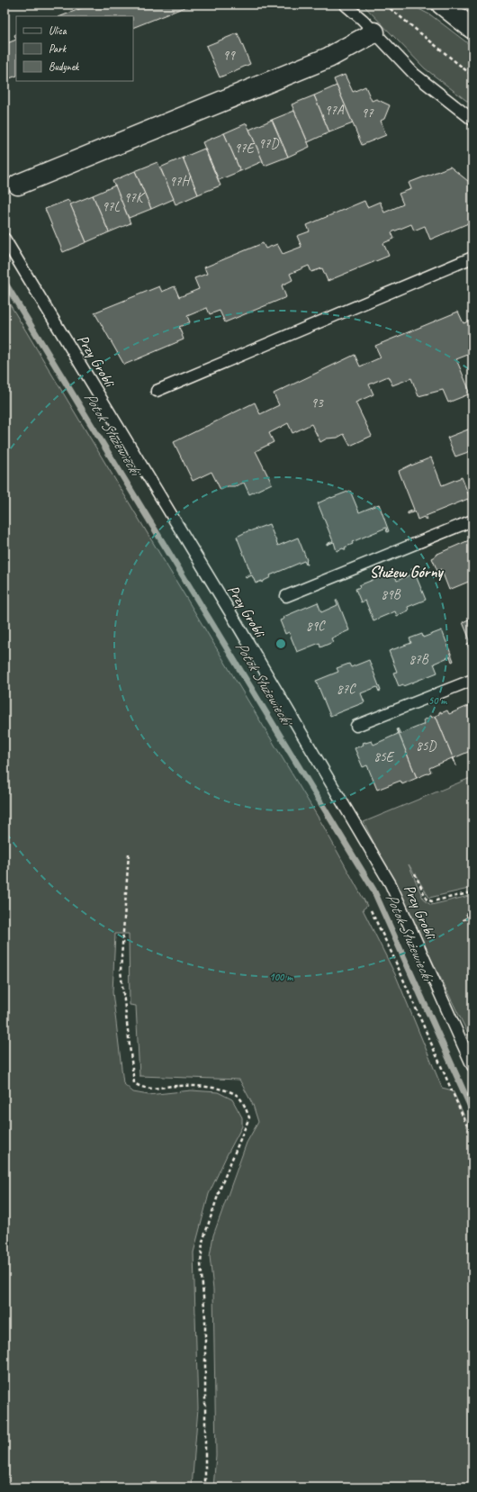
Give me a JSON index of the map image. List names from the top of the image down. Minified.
{"streets":{"lane":["Przy Grobli"]},"districts":["Służew Górny"],"water":["Potok Służewiecki"],"house_numbers":["99","97A","97","97D","97E","97H","97K","97L","93","89B","89C","87B","87C","85D","85E"],"legend":["Ulica","Park","Budynek"],"rings":["50 m","100 m"]}
